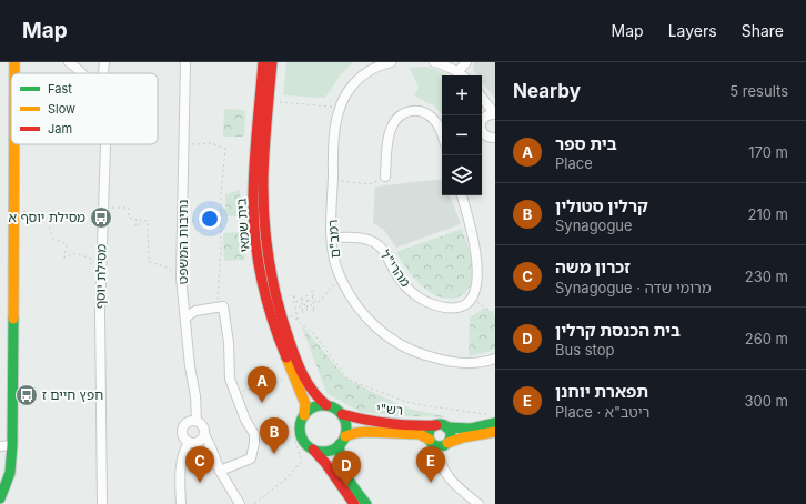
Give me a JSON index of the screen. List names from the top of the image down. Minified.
{"streets":{"street":["בית שמאי","רמב\"ם","נתיבות המשפט","מהרי\"ל","מסילת יוסף","רש\"י"]},"crossings":[["רמב\"ם","מהרי\"ל"]],"places":{"bus stop":["מסילת יוסף א","חפץ חיים ז"]},"legend":["Fast","Slow","Jam"],"page":{"header":"Map","nav":["Map","Layers","Share"],"heading":["Nearby","5 results"],"map_buttons":["+","−"],"list":[{"mark":"A","name":"בית ספר","note":"Place","value":"170 m"},{"mark":"B","name":"קרלין סטולין","note":"Synagogue","value":"210 m"},{"mark":"C","name":"זכרון משה","note":"Synagogue · מרומי שדה","value":"230 m"},{"mark":"D","name":"בית הכנסת קרלין","note":"Bus stop","value":"260 m"},{"mark":"E","name":"תפארת יוחנן","note":"Place · ריטב\"א","value":"300 m"}],"pins":["A","B","C","E","D"]}}
